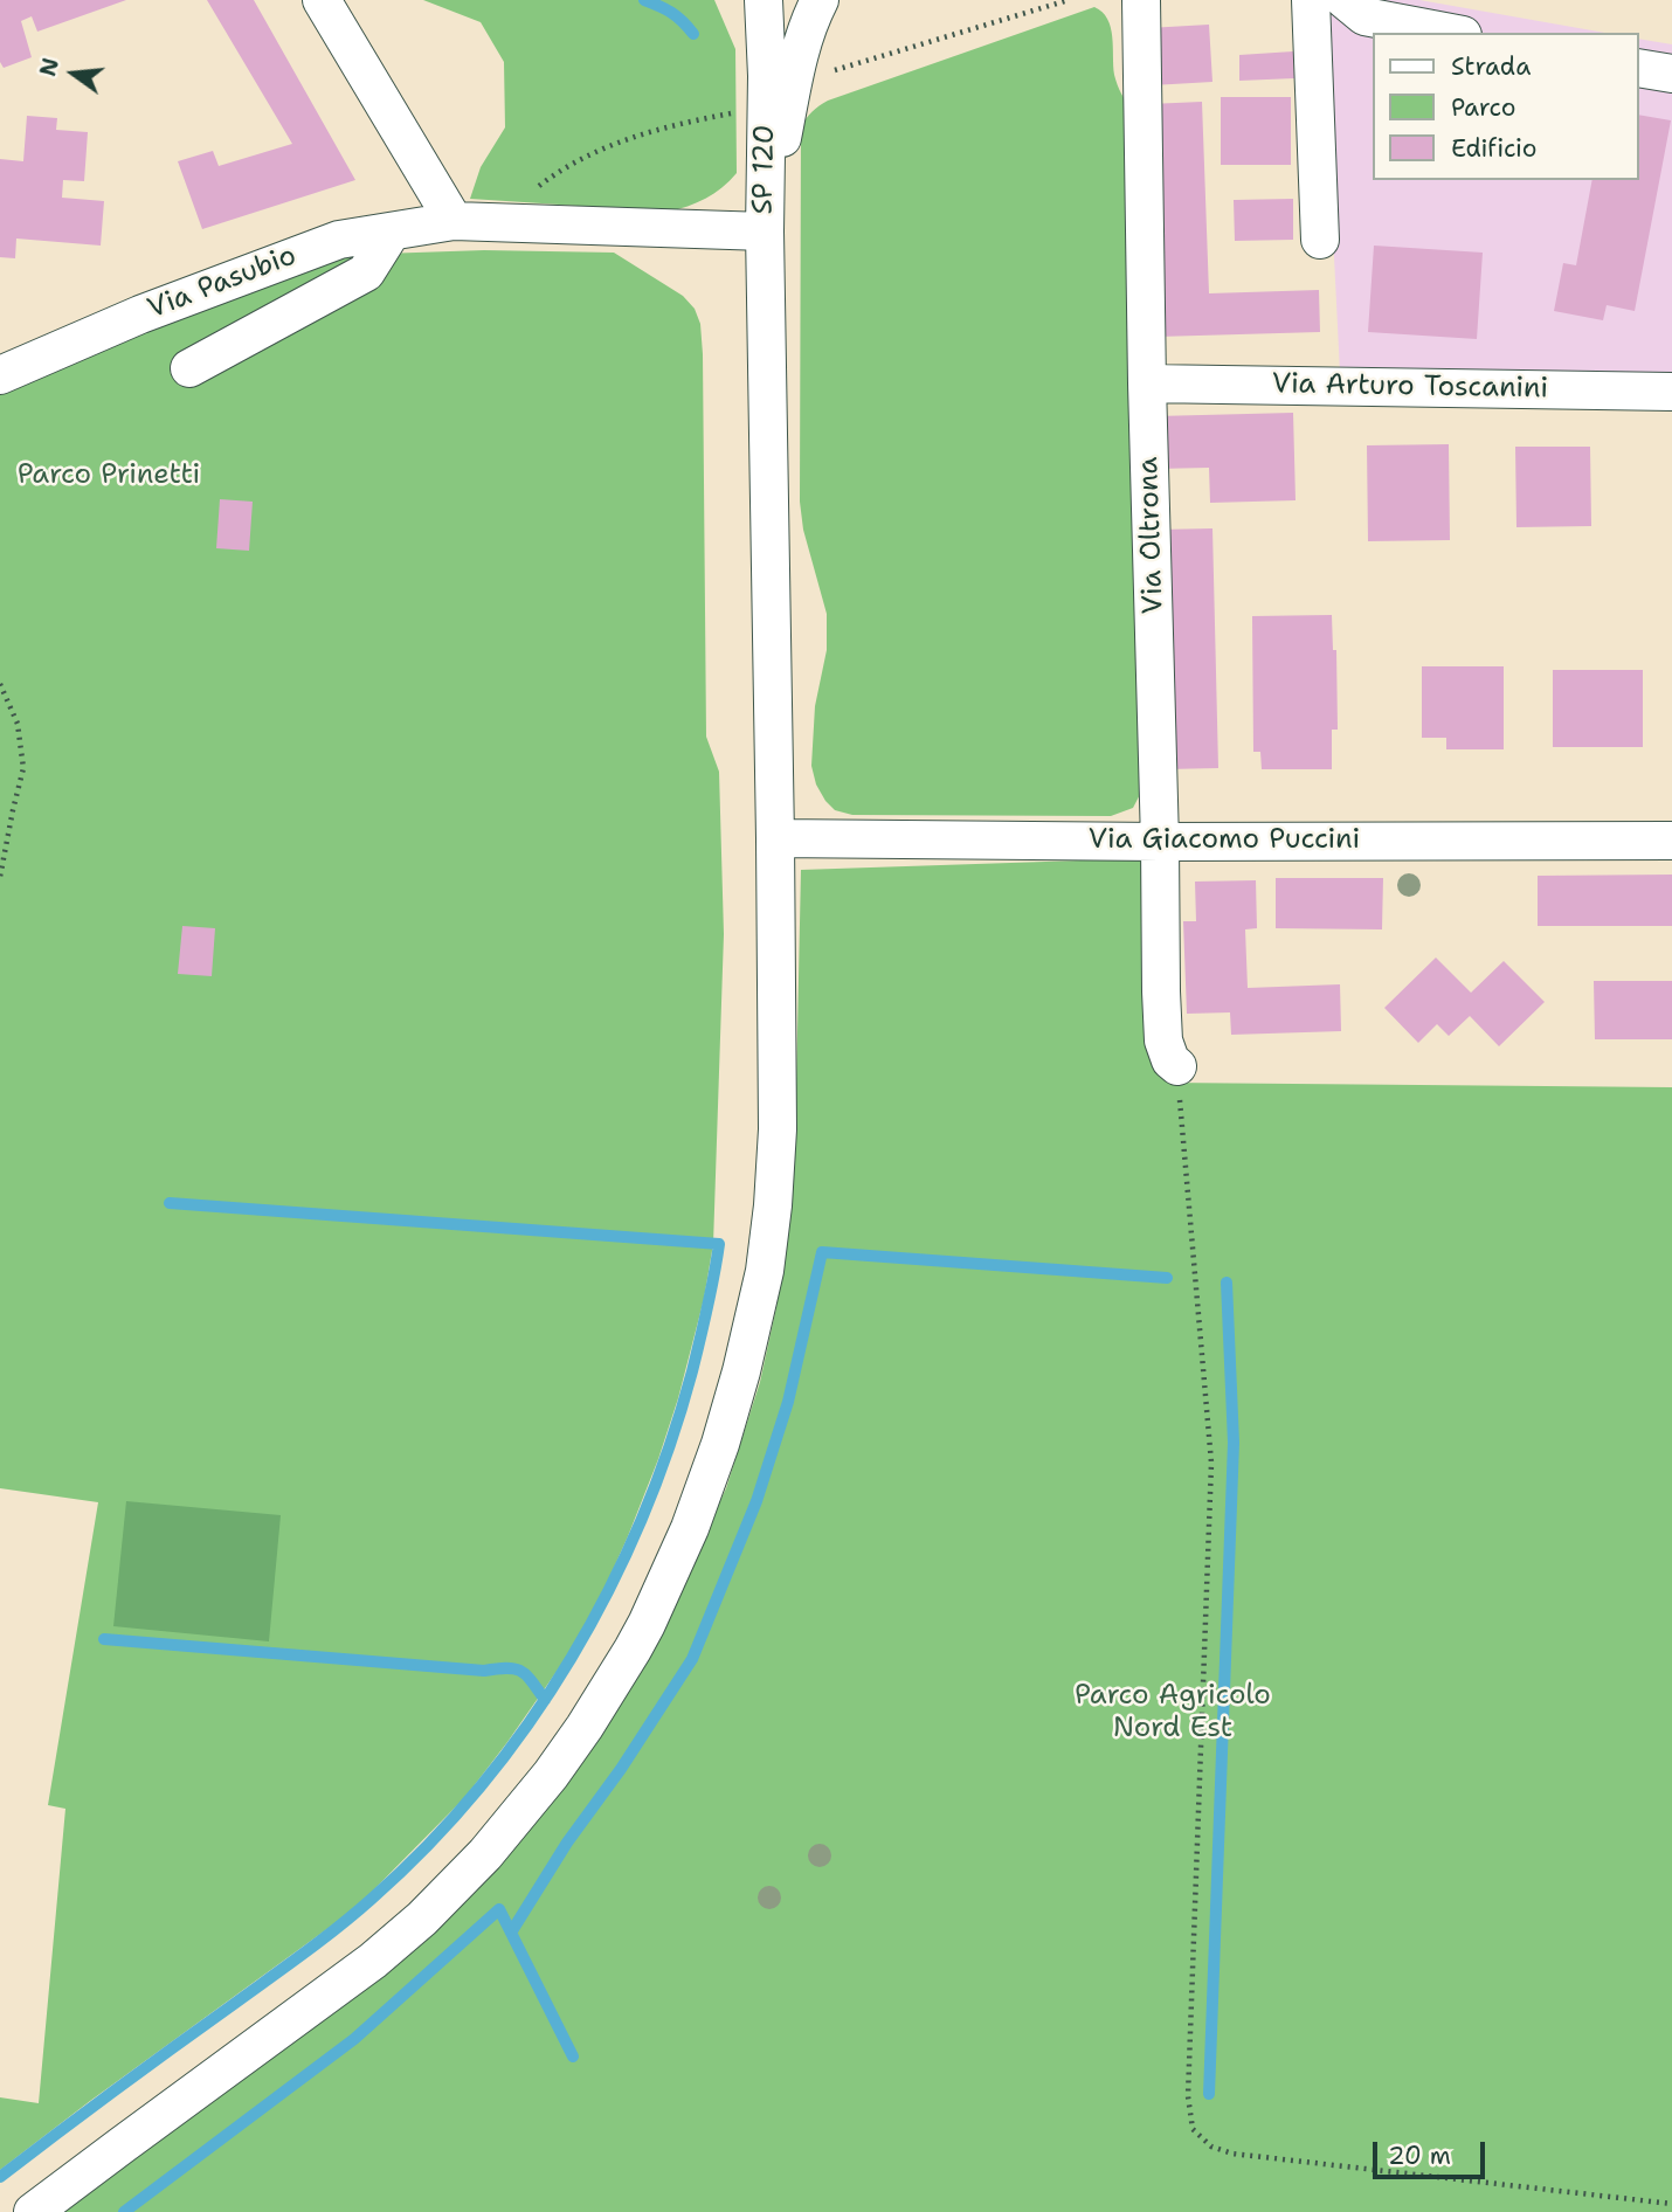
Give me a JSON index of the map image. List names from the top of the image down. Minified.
{"streets":{"street":["SP 120","Via Pasubio","Via Arturo Toscanini","Via Oltrona","Via Giacomo Puccini"]},"crossings":[["SP 120","Via Pasubio"],["SP 120","Via Giacomo Puccini"],["Via Arturo Toscanini","Via Oltrona"],["Via Oltrona","Via Giacomo Puccini"]],"parks":["Parco Prinetti","Parco Agricolo Nord Est"],"legend":["Strada","Parco","Edificio"],"scale_bar":"20 m","north":"left"}
